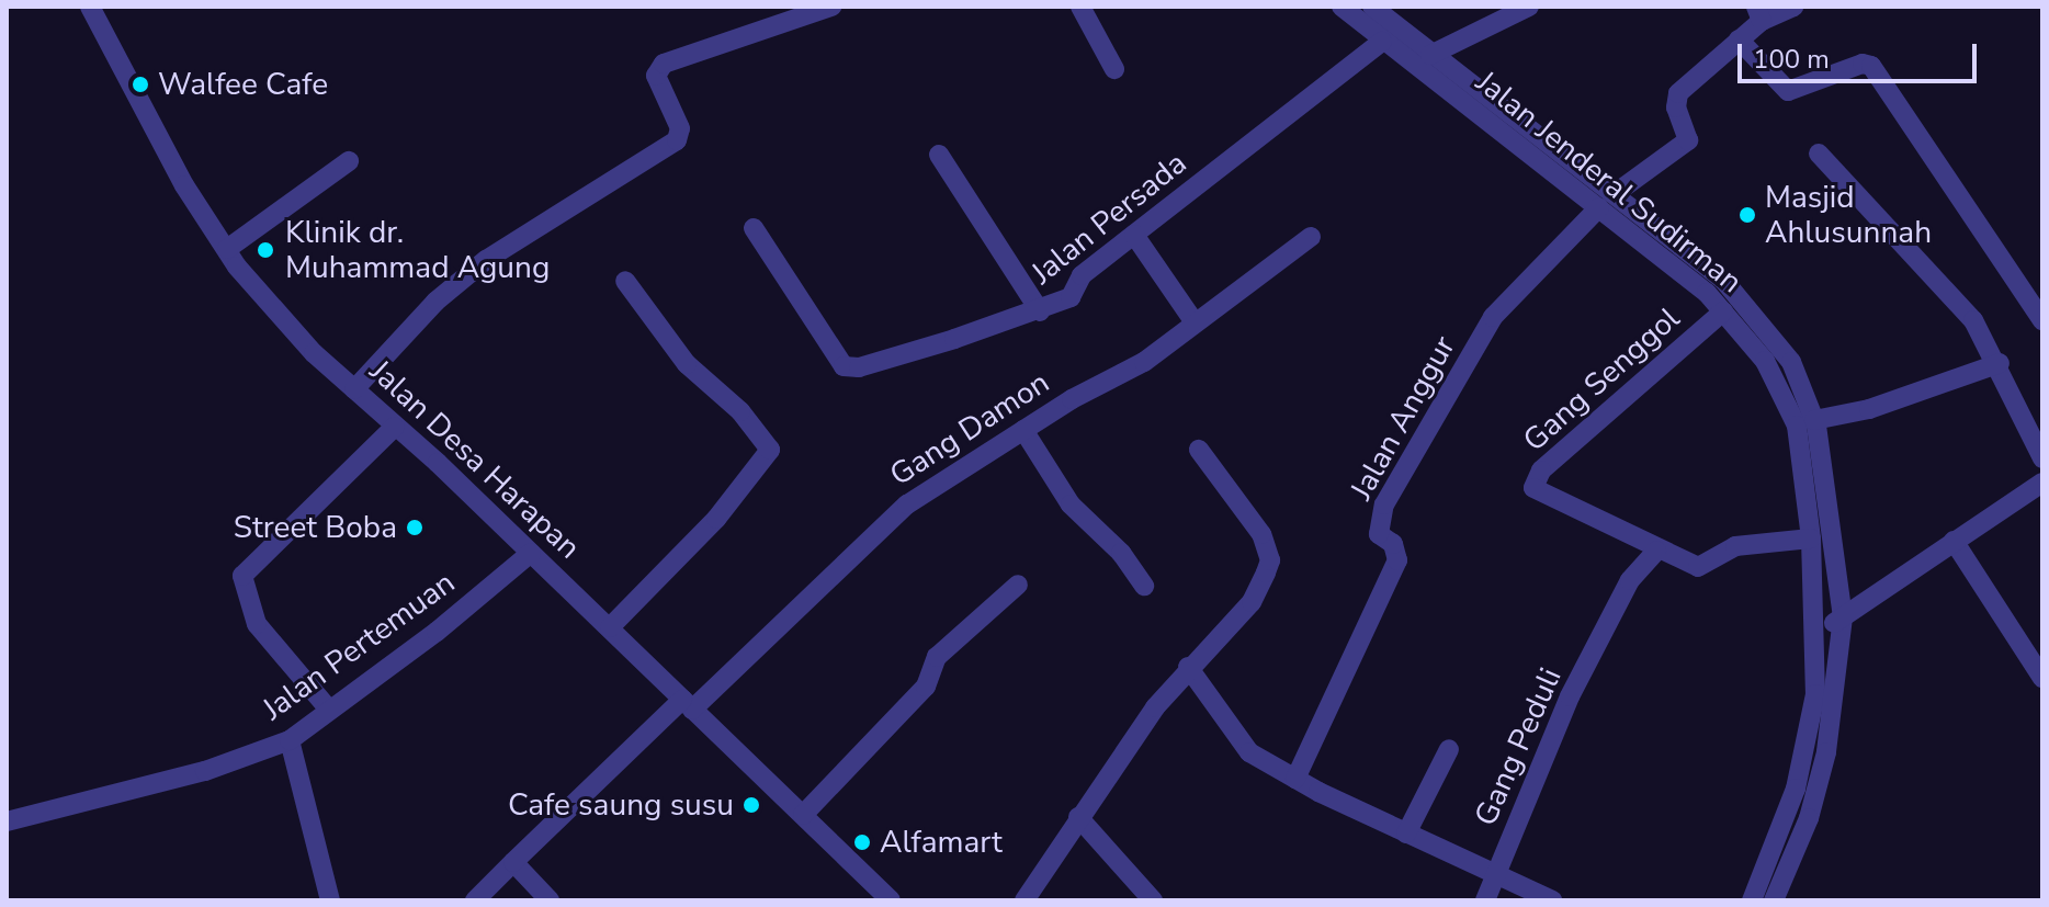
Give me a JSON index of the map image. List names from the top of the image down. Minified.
{"streets":{"street":["Jalan Jenderal Sudirman","Jalan Persada","Gang Senggol","Jalan Anggur","Gang Damon","Jalan Desa Harapan","Jalan Pertemuan","Gang Peduli"]},"crossings":[["Jalan Jenderal Sudirman","Jalan Persada"],["Jalan Jenderal Sudirman","Gang Senggol"],["Jalan Jenderal Sudirman","Jalan Anggur"],["Gang Senggol","Gang Peduli"],["Gang Damon","Jalan Desa Harapan"],["Jalan Desa Harapan","Jalan Pertemuan"]],"places":["Walfee Cafe","Masjid Ahlusunnah","Klinik dr. Muhammad Agung","Street Boba","Cafe saung susu","Alfamart"],"scale_bar":"100 m"}
